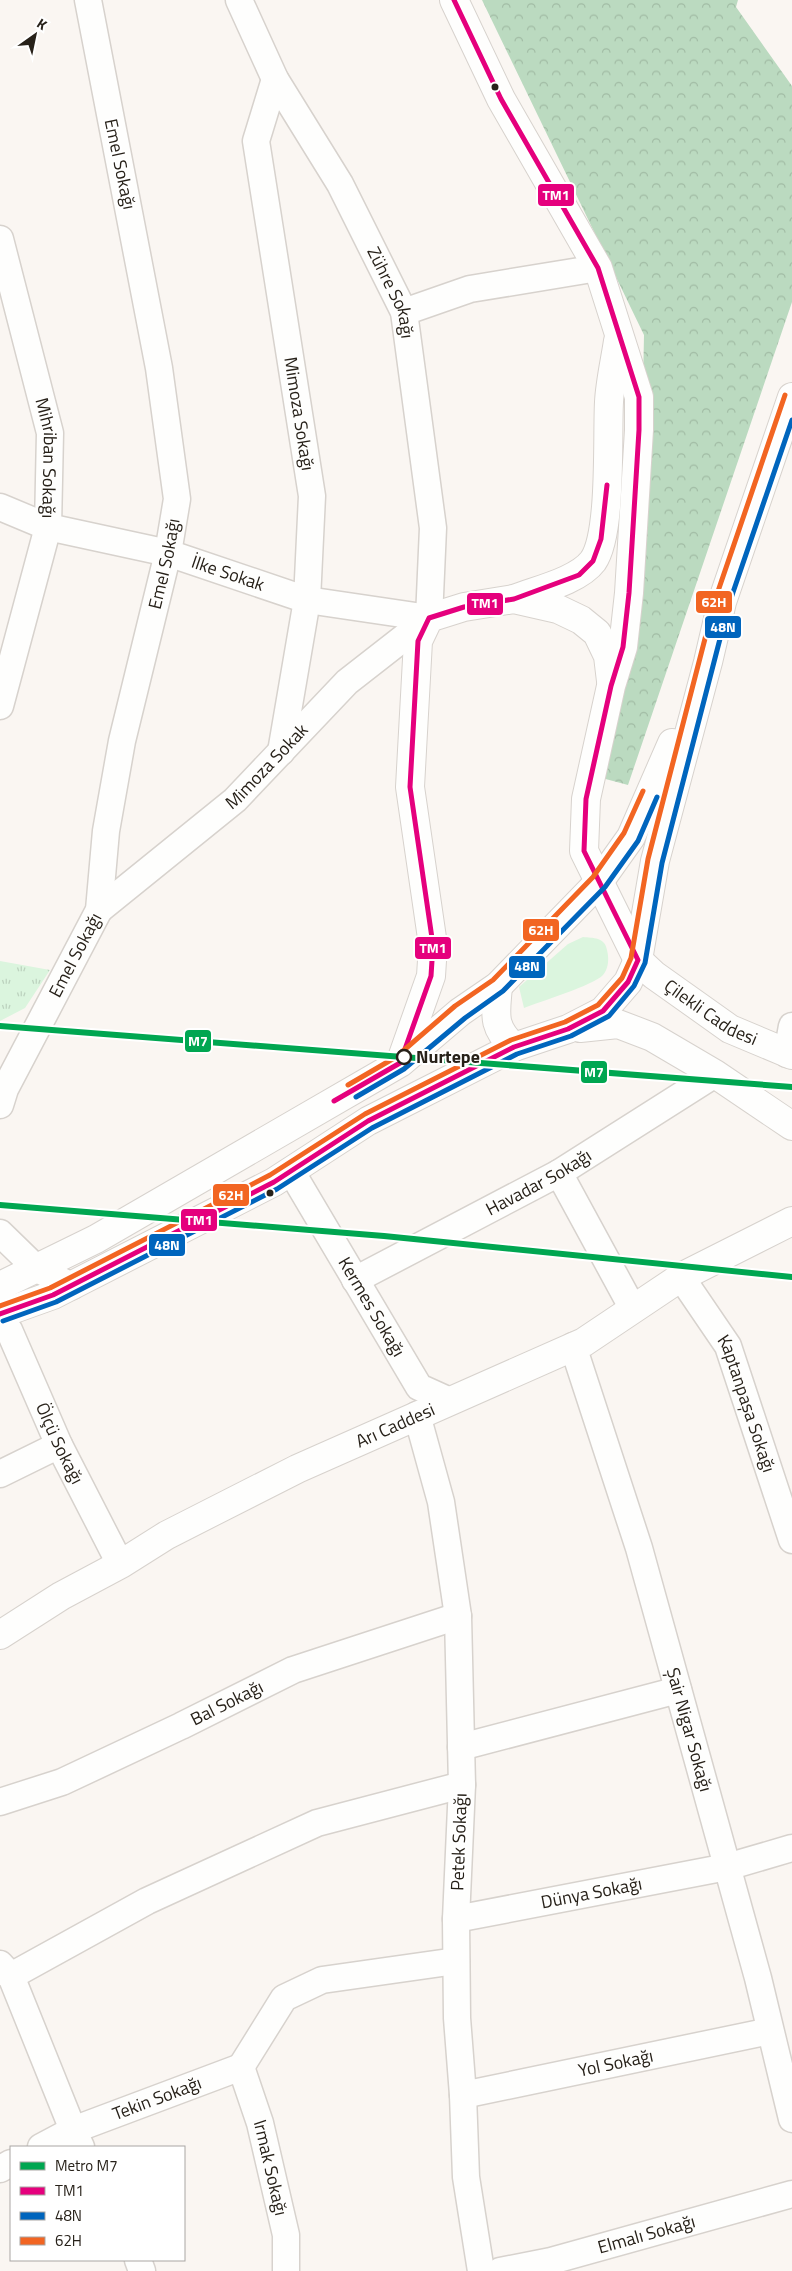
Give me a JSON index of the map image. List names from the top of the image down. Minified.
{"streets":{"street":["Emel Sokağı","Zühre Sokağı","Mimoza Sokağı","Mihriban Sokağı","İlke Sokak","Mimoza Sokak","Çilekli Caddesi","Havadar Sokağı","Kermes Sokağı","Kaptanpaşa Sokağı","Arı Caddesi","Ölçü Sokağı","Bal Sokağı","Şair Nigar Sokağı","Petek Sokağı","Dünya Sokağı","Yol Sokağı","Tekin Sokağı","Irmak Sokağı","Elmalı Sokağı"]},"crossings":[["Emel Sokağı","İlke Sokak"],["Emel Sokağı","Mimoza Sokak"],["Zühre Sokağı","Mimoza Sokağı"],["Zühre Sokağı","İlke Sokak"],["Zühre Sokağı","Mimoza Sokak"],["Mimoza Sokağı","İlke Sokak"],["Mimoza Sokağı","Mimoza Sokak"],["Mihriban Sokağı","İlke Sokak"],["İlke Sokak","Mimoza Sokak"],["Havadar Sokağı","Kermes Sokağı"],["Kermes Sokağı","Arı Caddesi"],["Kaptanpaşa Sokağı","Arı Caddesi"],["Arı Caddesi","Şair Nigar Sokağı"],["Arı Caddesi","Petek Sokağı"],["Bal Sokağı","Petek Sokağı"],["Şair Nigar Sokağı","Dünya Sokağı"],["Şair Nigar Sokağı","Yol Sokağı"],["Petek Sokağı","Dünya Sokağı"],["Petek Sokağı","Yol Sokağı"],["Tekin Sokağı","Irmak Sokağı"]],"places":["Nurtepe"],"lines":["transit line TM1","transit line 62H","transit line 48N","metro line M7"],"legend":["Metro M7","TM1","48N","62H"],"north":"top right"}
